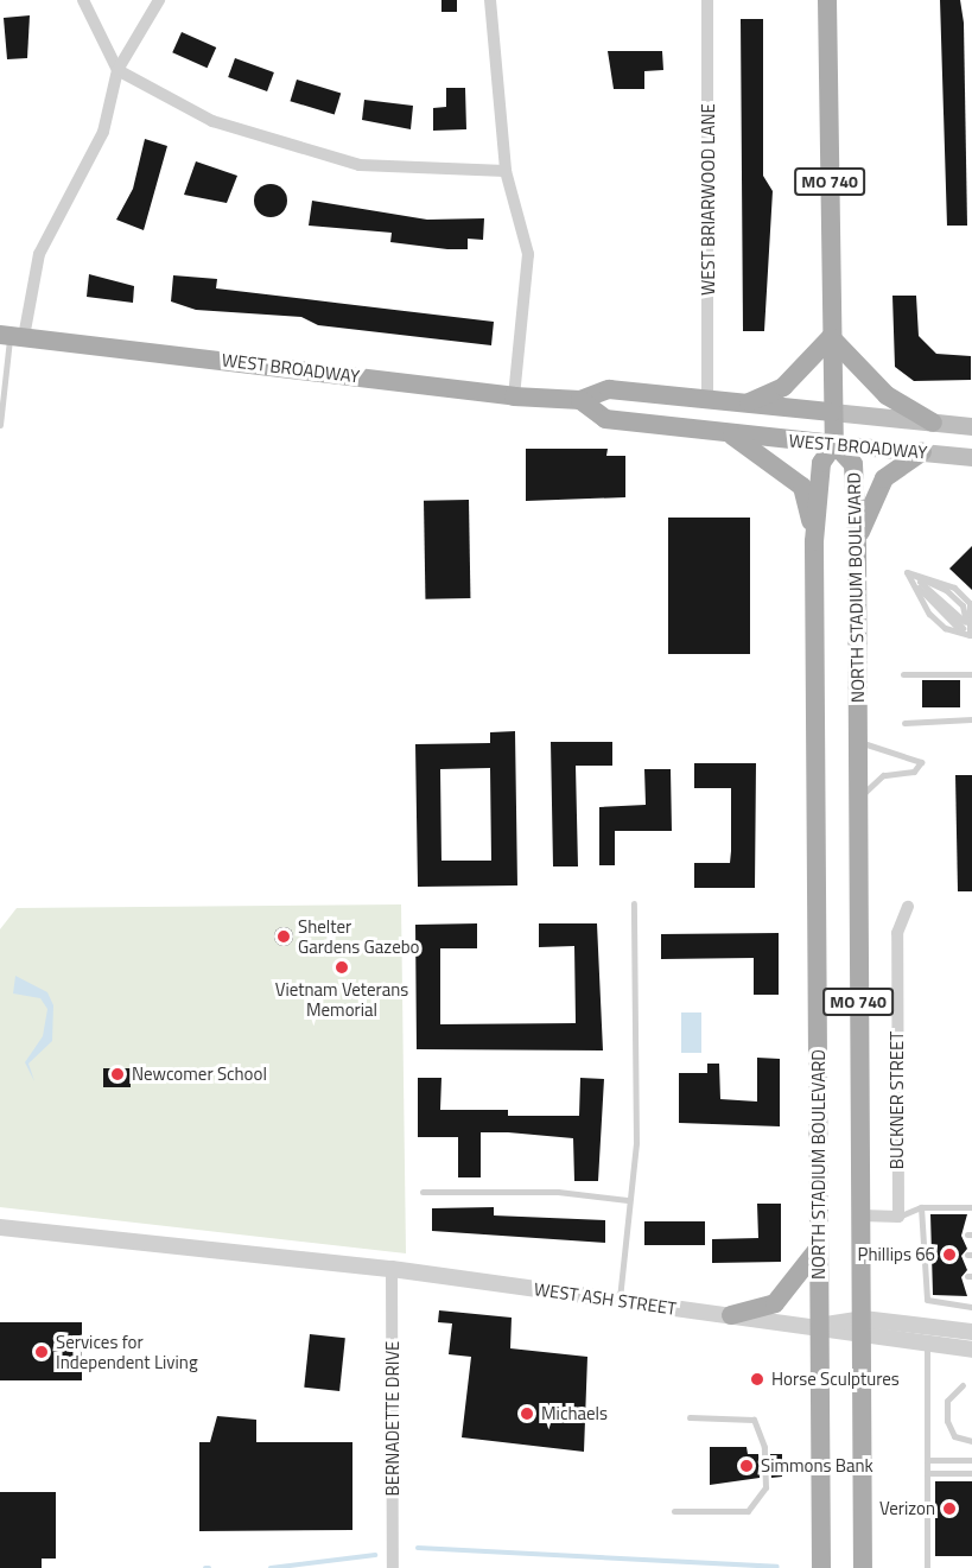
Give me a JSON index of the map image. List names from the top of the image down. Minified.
{"streets":{"main road":["MO 740","WEST BROADWAY","NORTH STADIUM BOULEVARD"],"street":["WEST BRIARWOOD LANE","BUCKNER STREET","WEST ASH STREET","BERNADETTE DRIVE"]},"crossings":[["MO 740","WEST BROADWAY"],["MO 740","NORTH STADIUM BOULEVARD"],["WEST BRIARWOOD LANE","WEST BROADWAY"],["WEST BROADWAY","NORTH STADIUM BOULEVARD"],["NORTH STADIUM BOULEVARD","WEST ASH STREET"],["WEST ASH STREET","BERNADETTE DRIVE"]],"places":["Shelter Gardens Gazebo","Vietnam Veterans Memorial","Newcomer School","Phillips 66","Services for Independent Living","Horse Sculptures","Michaels","Simmons Bank","Verizon"]}
